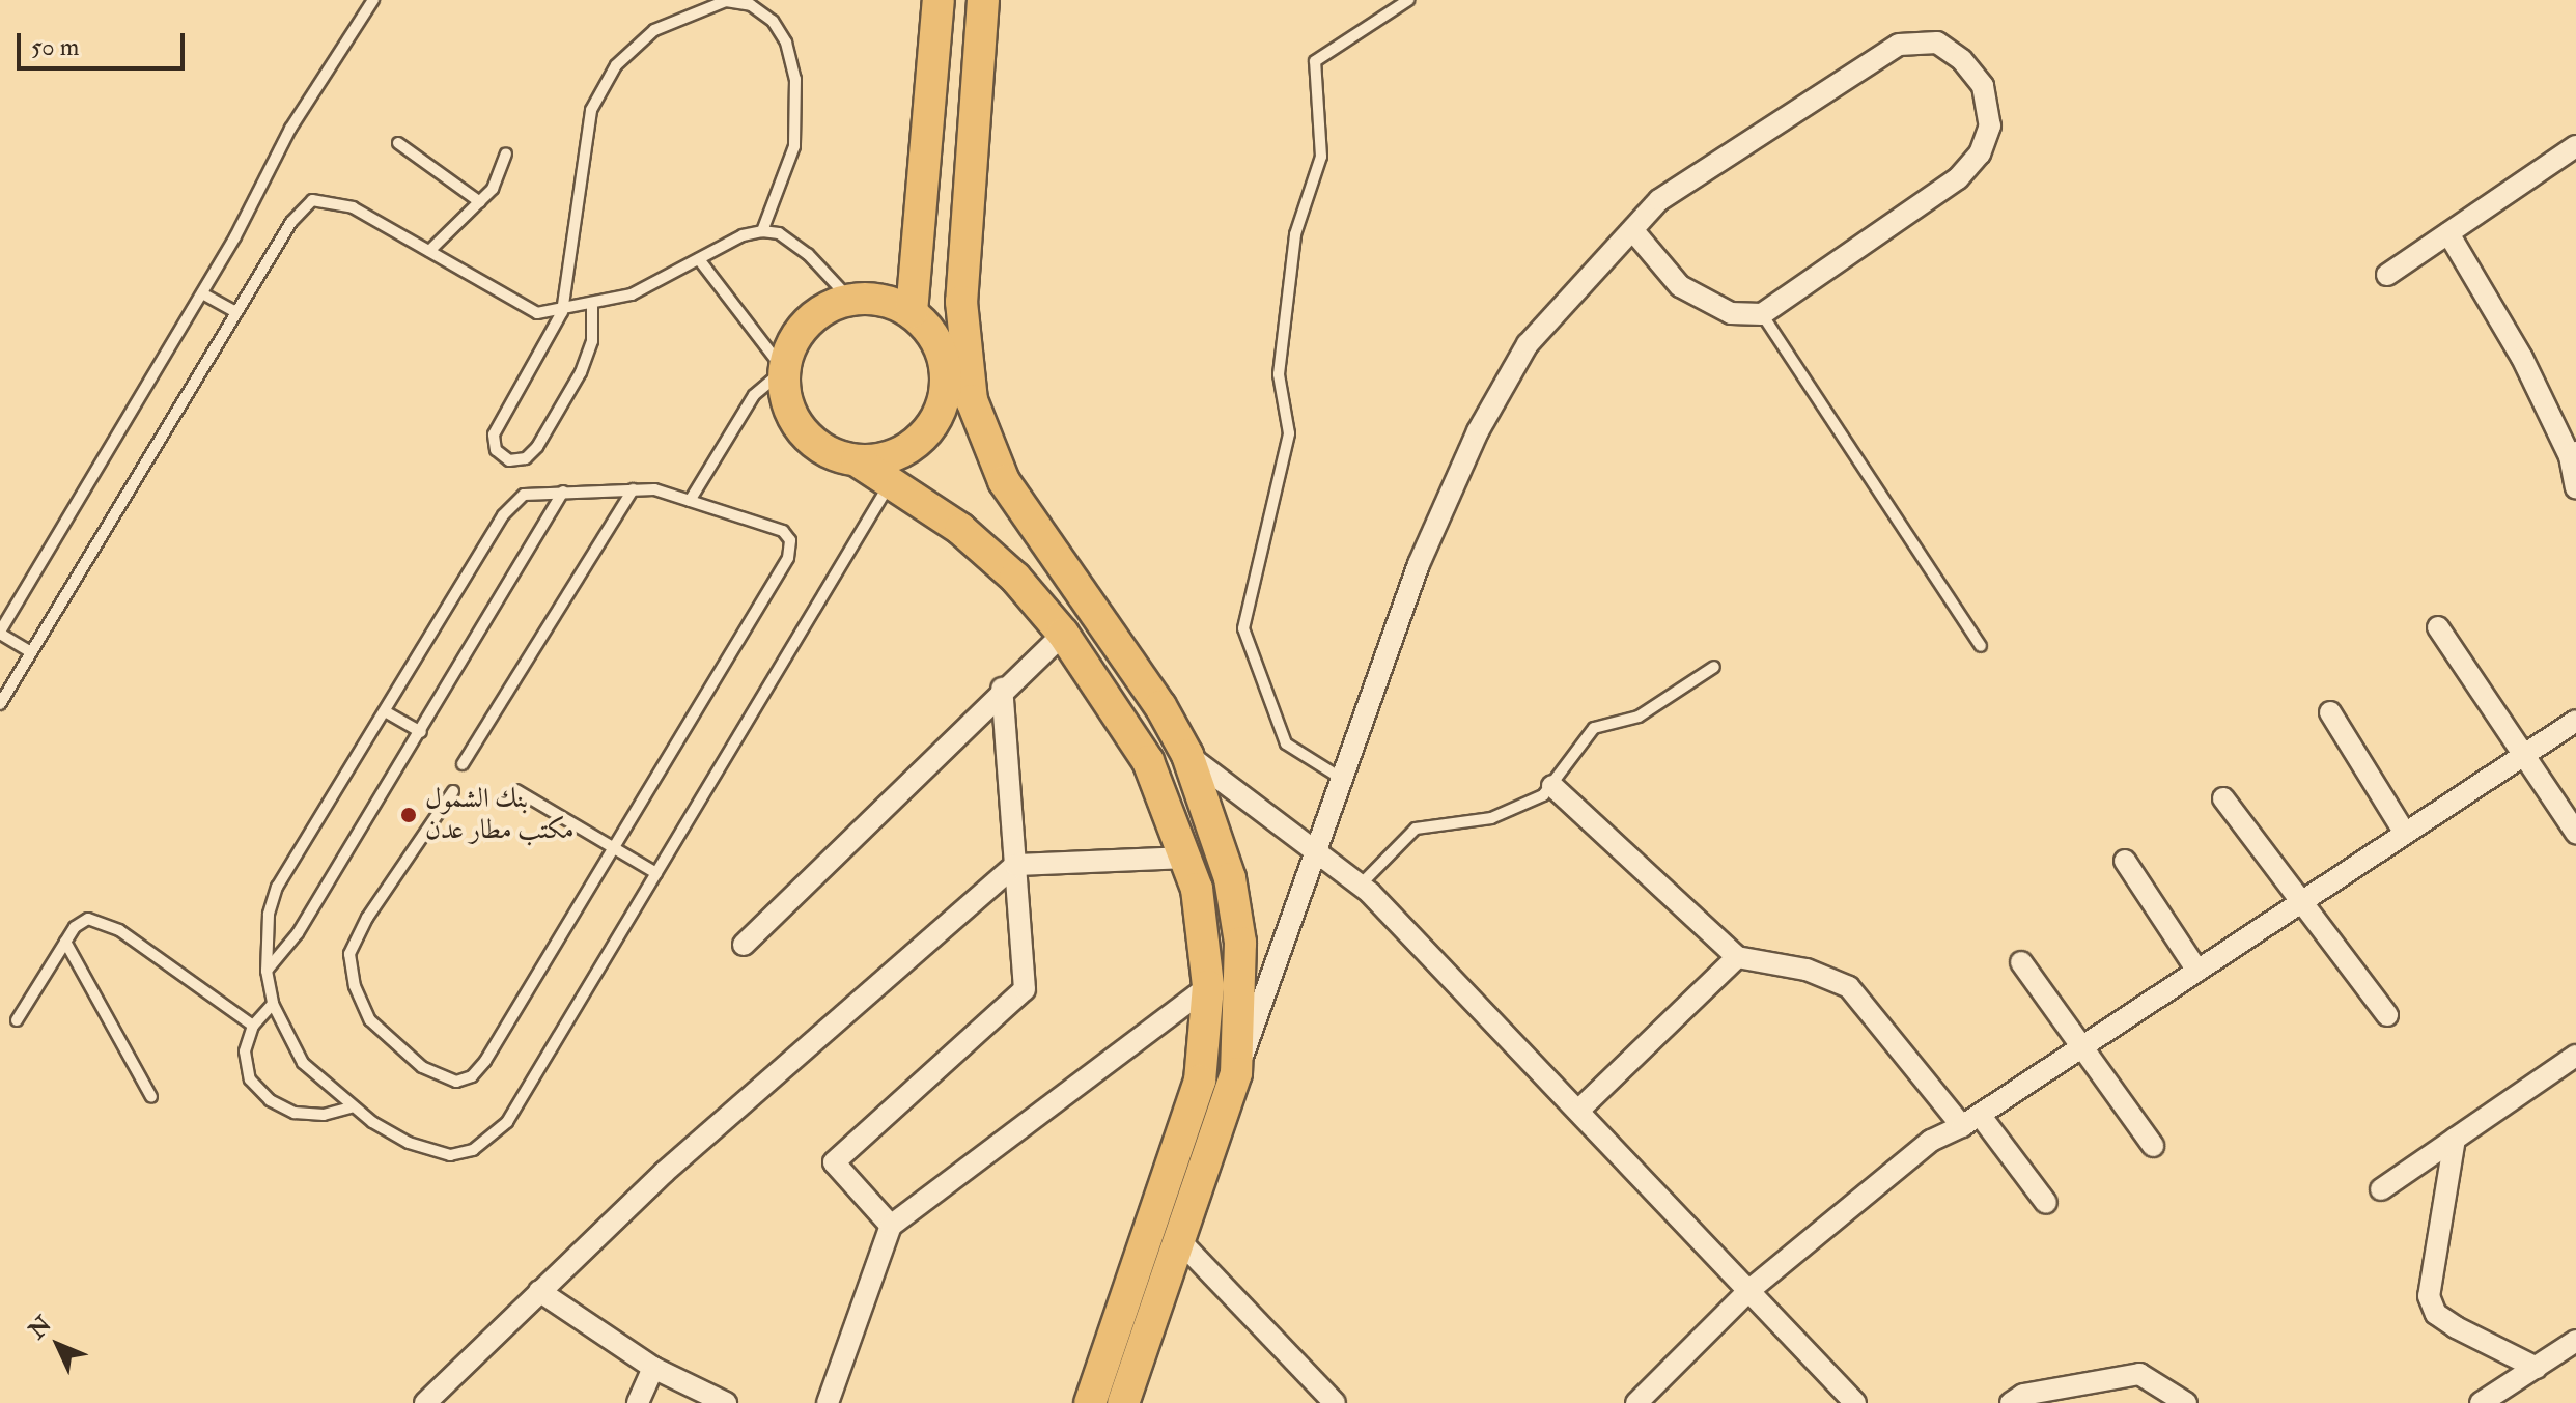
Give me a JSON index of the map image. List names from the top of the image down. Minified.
{"places":["بنك الشمول مكتب مطار عدن"],"scale_bar":"50 m","north":"top left"}
